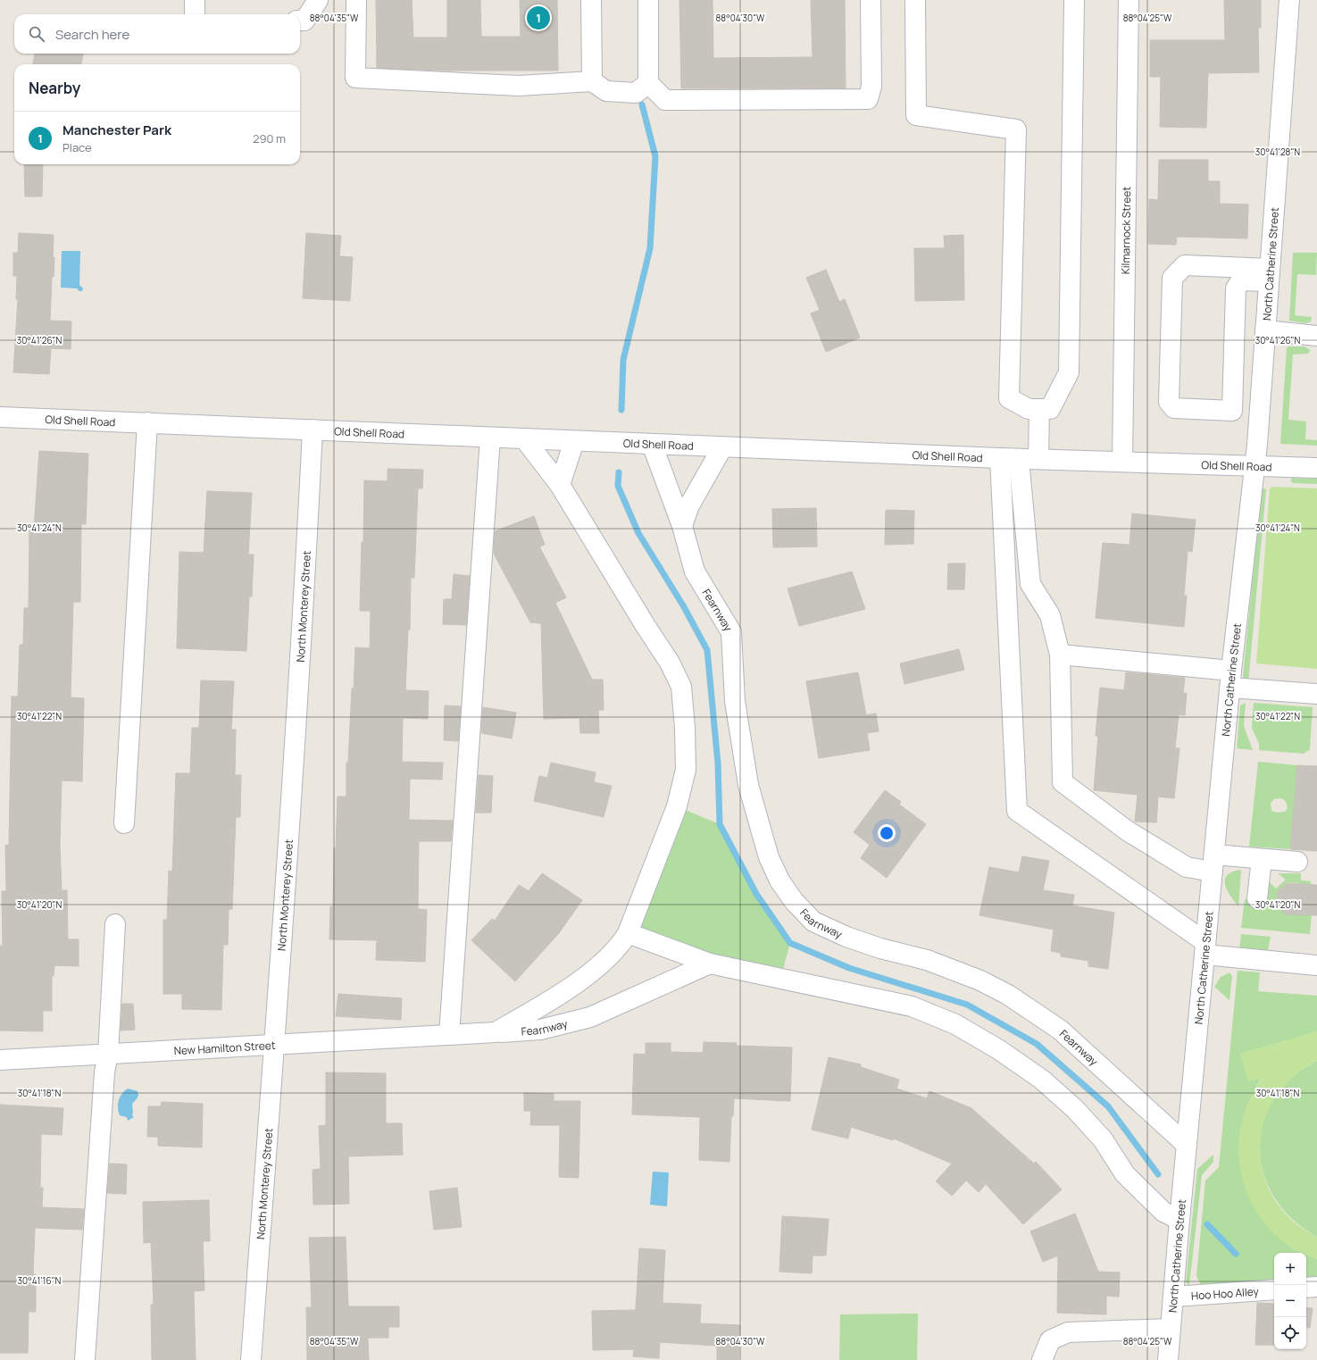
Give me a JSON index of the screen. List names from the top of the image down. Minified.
{"streets":{"street":["Kilmarnock Street","North Catherine Street","Old Shell Road","North Monterey Street","Fearnway","New Hamilton Street","Hoo Hoo Alley"]},"crossings":[["Kilmarnock Street","Old Shell Road"],["North Catherine Street","Old Shell Road"],["North Catherine Street","Fearnway"],["North Catherine Street","Hoo Hoo Alley"],["Old Shell Road","North Monterey Street"],["Old Shell Road","Fearnway"],["North Monterey Street","New Hamilton Street"],["Fearnway","New Hamilton Street"]],"page":{"pins":"1","search":"Search here","heading":"Nearby","list":[{"mark":"1","name":"Manchester Park","note":"Place","value":"290 m"}],"map_buttons":["+","−"]},"coordinates":["88°04'35\"W","88°04'30\"W","88°04'25\"W","30°41'28\"N","30°41'26\"N","30°41'24\"N","30°41'22\"N","30°41'20\"N","30°41'18\"N","30°41'16\"N"]}
